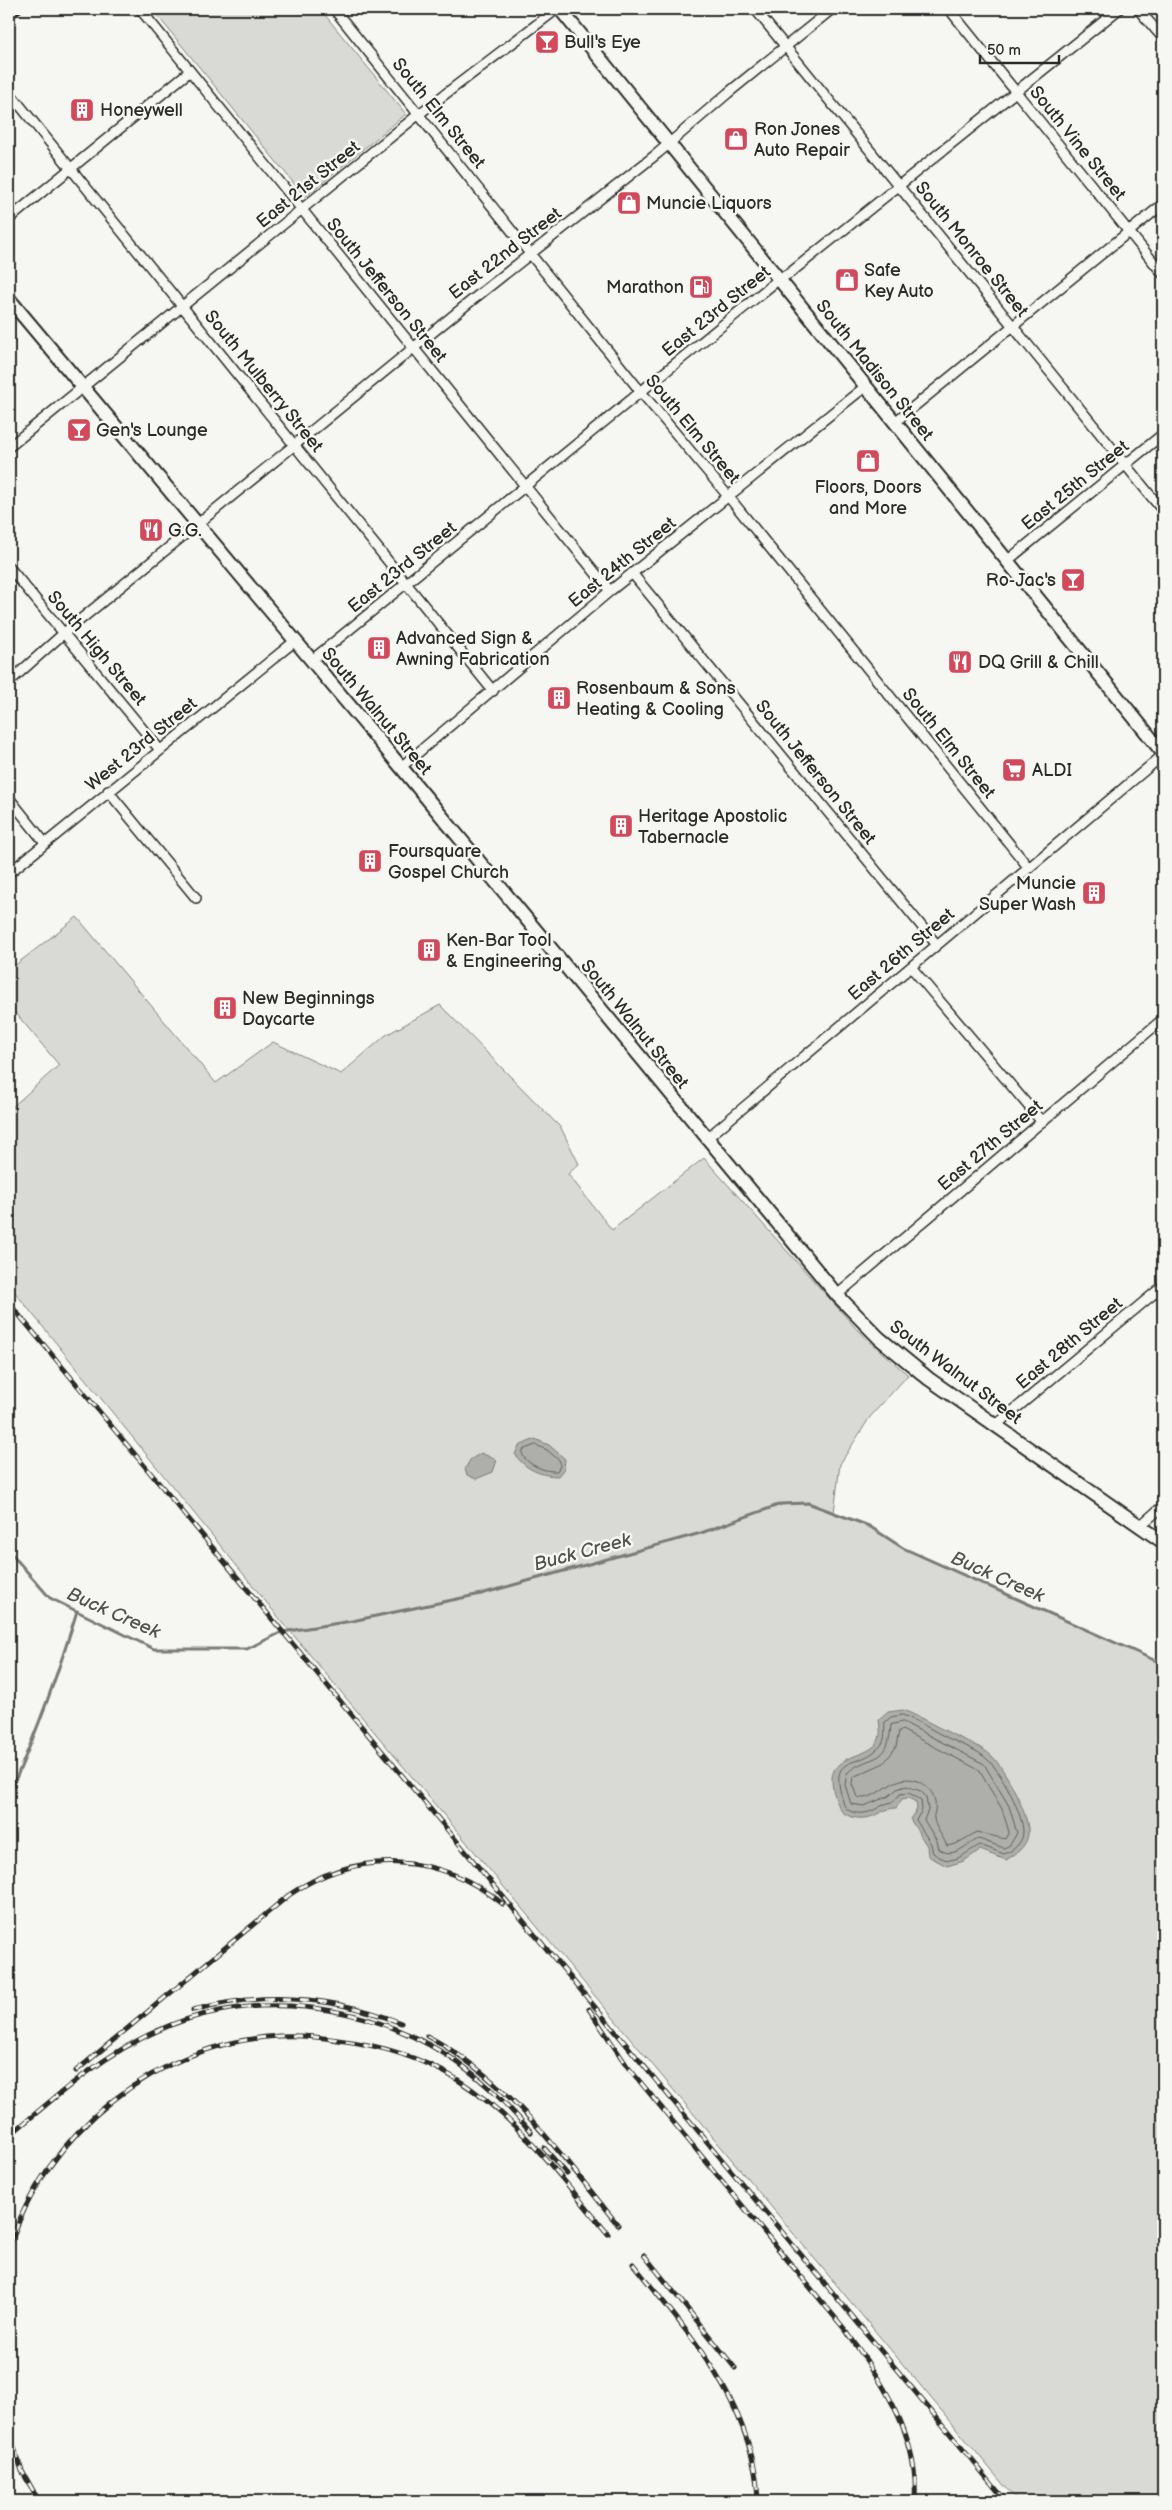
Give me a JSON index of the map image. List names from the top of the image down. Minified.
{"streets":{"main road":["South Madison Street","South Walnut Street"],"street":["South Elm Street","South Vine Street","East 21st Street","South Monroe Street","East 22nd Street","South Jefferson Street","East 23rd Street","South Mulberry Street","East 25th Street","East 24th Street","South High Street","West 23rd Street","East 26th Street","East 27th Street","East 28th Street"]},"crossings":[["South Elm Street","East 21st Street"],["South Elm Street","East 22nd Street"],["South Elm Street","East 23rd Street"],["South Elm Street","East 24th Street"],["South Elm Street","East 26th Street"],["South Vine Street","East 23rd Street"],["East 21st Street","South Jefferson Street"],["East 21st Street","South Madison Street"],["East 21st Street","South Mulberry Street"],["East 21st Street","South Walnut Street"],["South Monroe Street","East 22nd Street"],["South Monroe Street","East 23rd Street"],["South Monroe Street","East 25th Street"],["East 22nd Street","South Jefferson Street"],["East 22nd Street","South Madison Street"],["East 22nd Street","South Mulberry Street"],["East 22nd Street","South High Street"],["East 22nd Street","South Walnut Street"],["South Jefferson Street","East 23rd Street"],["South Jefferson Street","East 24th Street"],["South Jefferson Street","East 26th Street"],["East 23rd Street","South Madison Street"],["East 23rd Street","South Mulberry Street"],["East 23rd Street","South Walnut Street"],["South Madison Street","East 25th Street"],["South Madison Street","East 24th Street"],["South Madison Street","East 26th Street"],["South Mulberry Street","East 24th Street"],["East 24th Street","South Walnut Street"],["South High Street","West 23rd Street"],["South Walnut Street","West 23rd Street"],["South Walnut Street","East 26th Street"],["South Walnut Street","East 27th Street"],["South Walnut Street","East 28th Street"]],"water":["Buck Creek"],"places":{"bar":["Bull's Eye","Gen's Lounge","Ro-Jac's"],"building":["Honeywell","Advanced Sign & Awning Fabrication","Rosenbaum & Sons Heating & Cooling","Heritage Apostolic Tabernacle","Foursquare Gospel Church","Muncie Super Wash","Ken-Bar Tool & Engineering","New Beginnings Daycarte"],"shop":["Ron Jones Auto Repair","Muncie Liquors","Safe Key Auto","Floors, Doors and More"],"fuel station":["Marathon"],"restaurant":["G.G.","DQ Grill & Chill"],"supermarket":["ALDI"]},"scale_bar":"50 m"}
